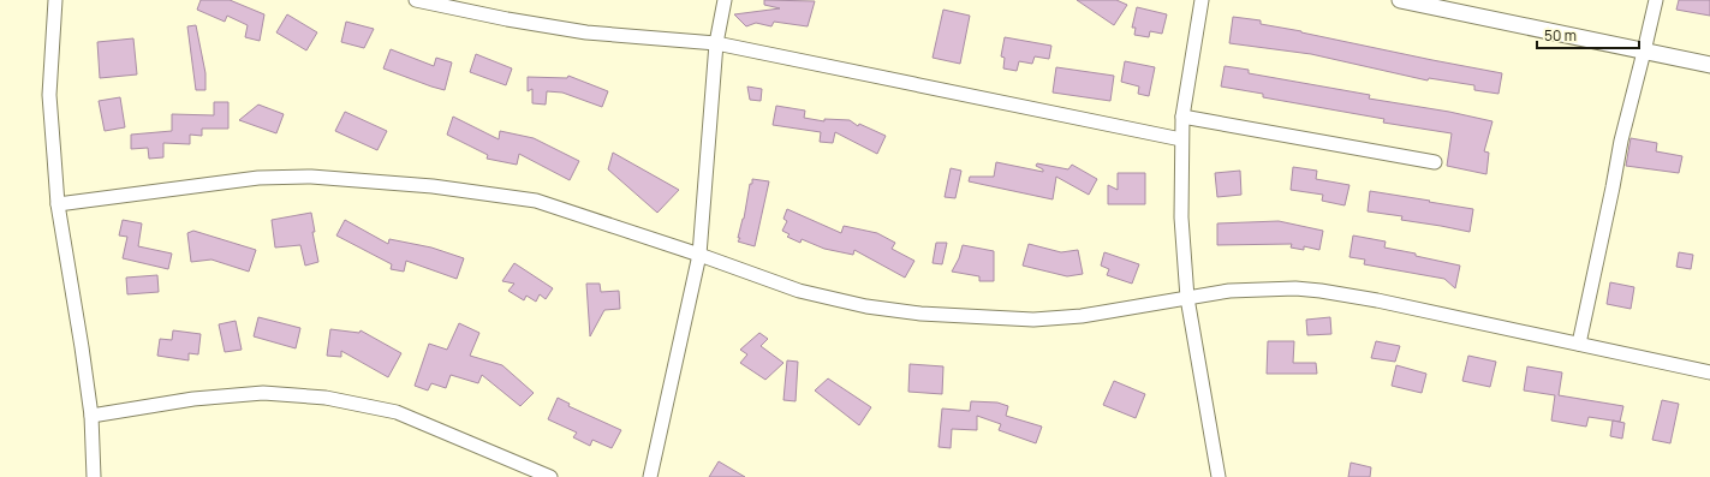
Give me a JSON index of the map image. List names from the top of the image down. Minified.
{"scale_bar":"50 m"}
